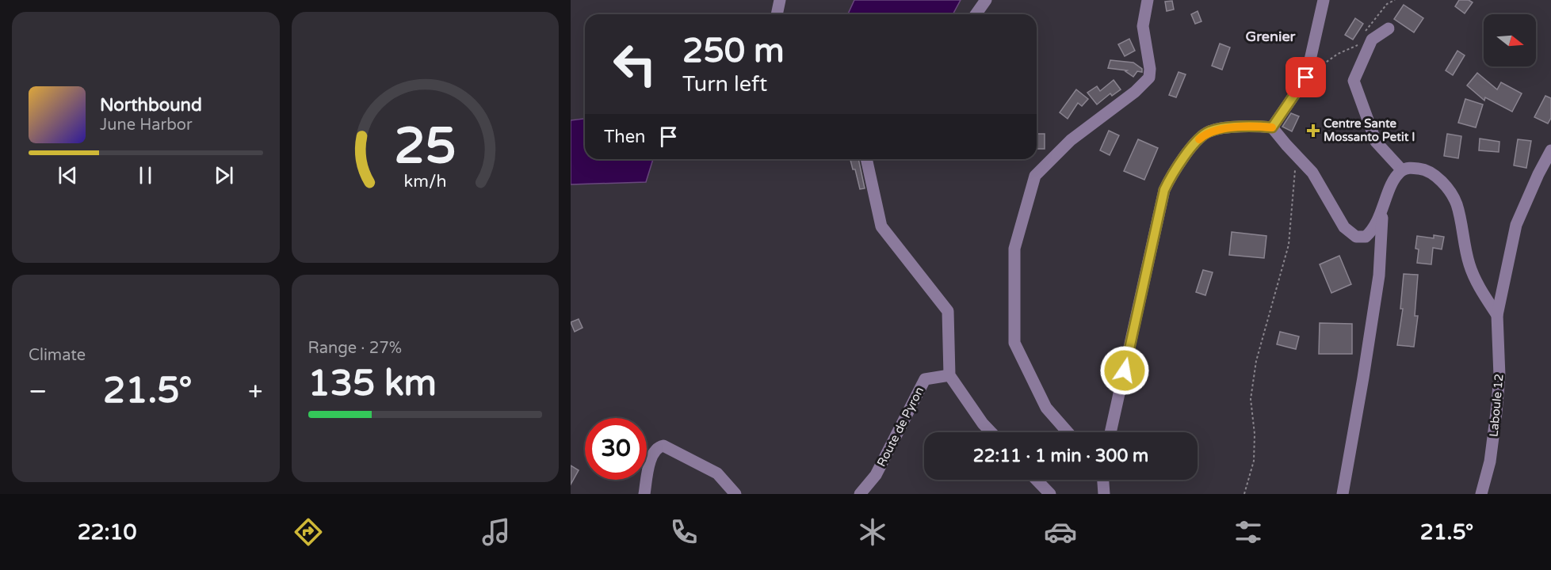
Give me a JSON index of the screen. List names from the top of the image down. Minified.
{"streets":{"street":["Laboule 12","Route de Pyron"]},"districts":["Grenier"],"places":{"health":["Centre Sante Mossanto Petit I"]},"north":"right","page":{"turn":["250 m","Turn left"],"song":["Northbound","June Harbor"],"then":"Then","tile":["Climate",["Range · 27%","135 km"]],"heat":["−","21.5°","+"],"limit":"30","trip":"22:11 · 1 min · 300 m","tabs":["22:10","21.5°"],"gauge":["25","km/h"]}}
